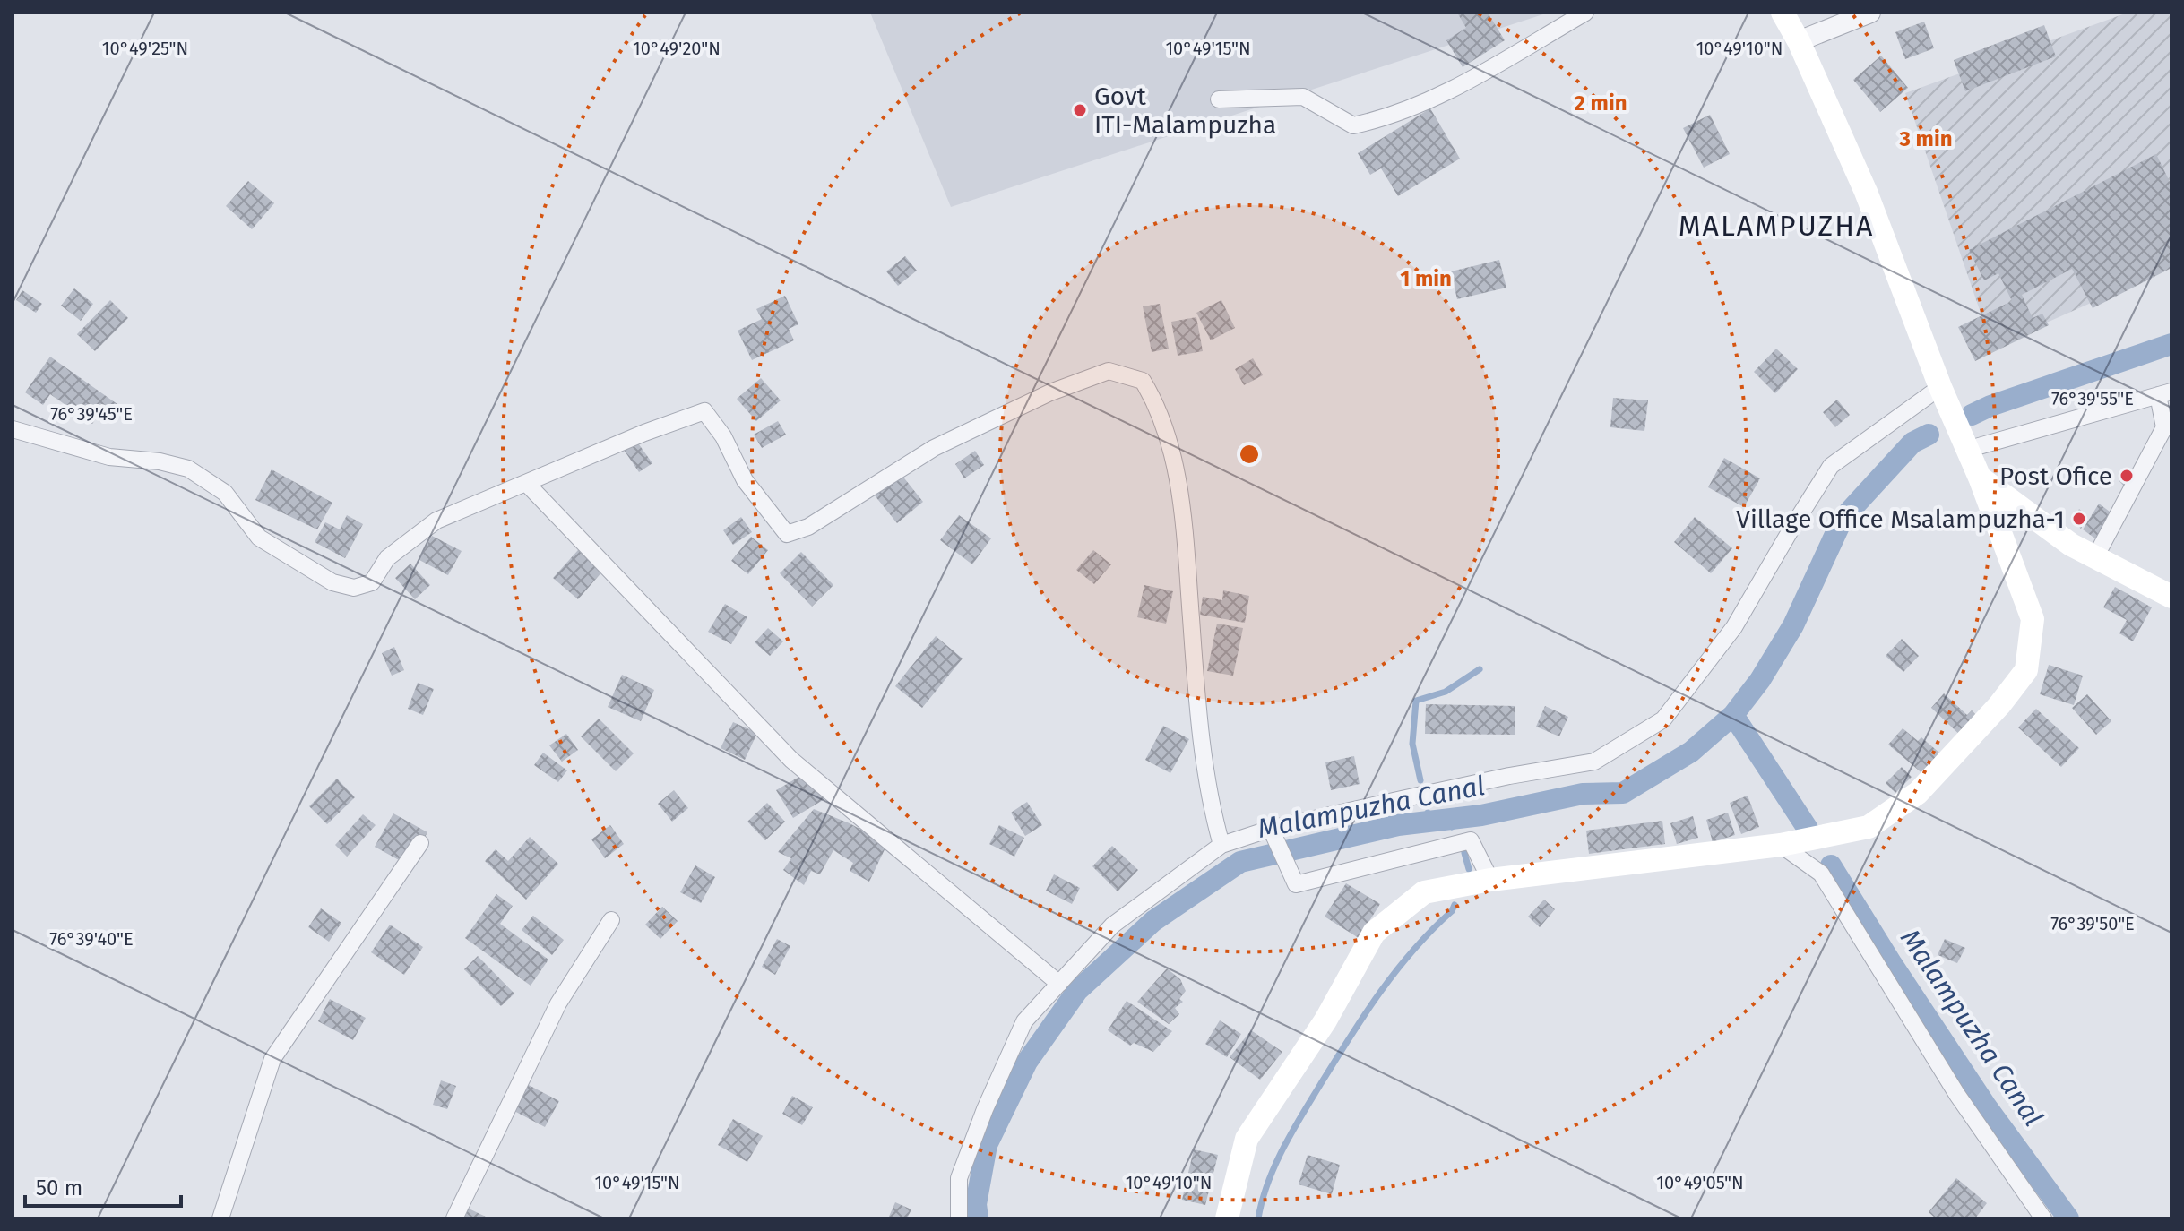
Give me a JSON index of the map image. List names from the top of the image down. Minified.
{"districts":["MALAMPUZHA"],"water":["Malampuzha Canal"],"places":["Govt ITI-Malampuzha","Post Ofice","Village Office Msalampuzha-1"],"scale_bar":"50 m","coordinates":["10°49'20\"N","10°49'15\"N","10°49'10\"N","10°49'25\"N","76°39'55\"E","76°39'45\"E","76°39'50\"E","76°39'40\"E","10°49'05\"N"],"rings":["2 min","3 min","1 min"]}
